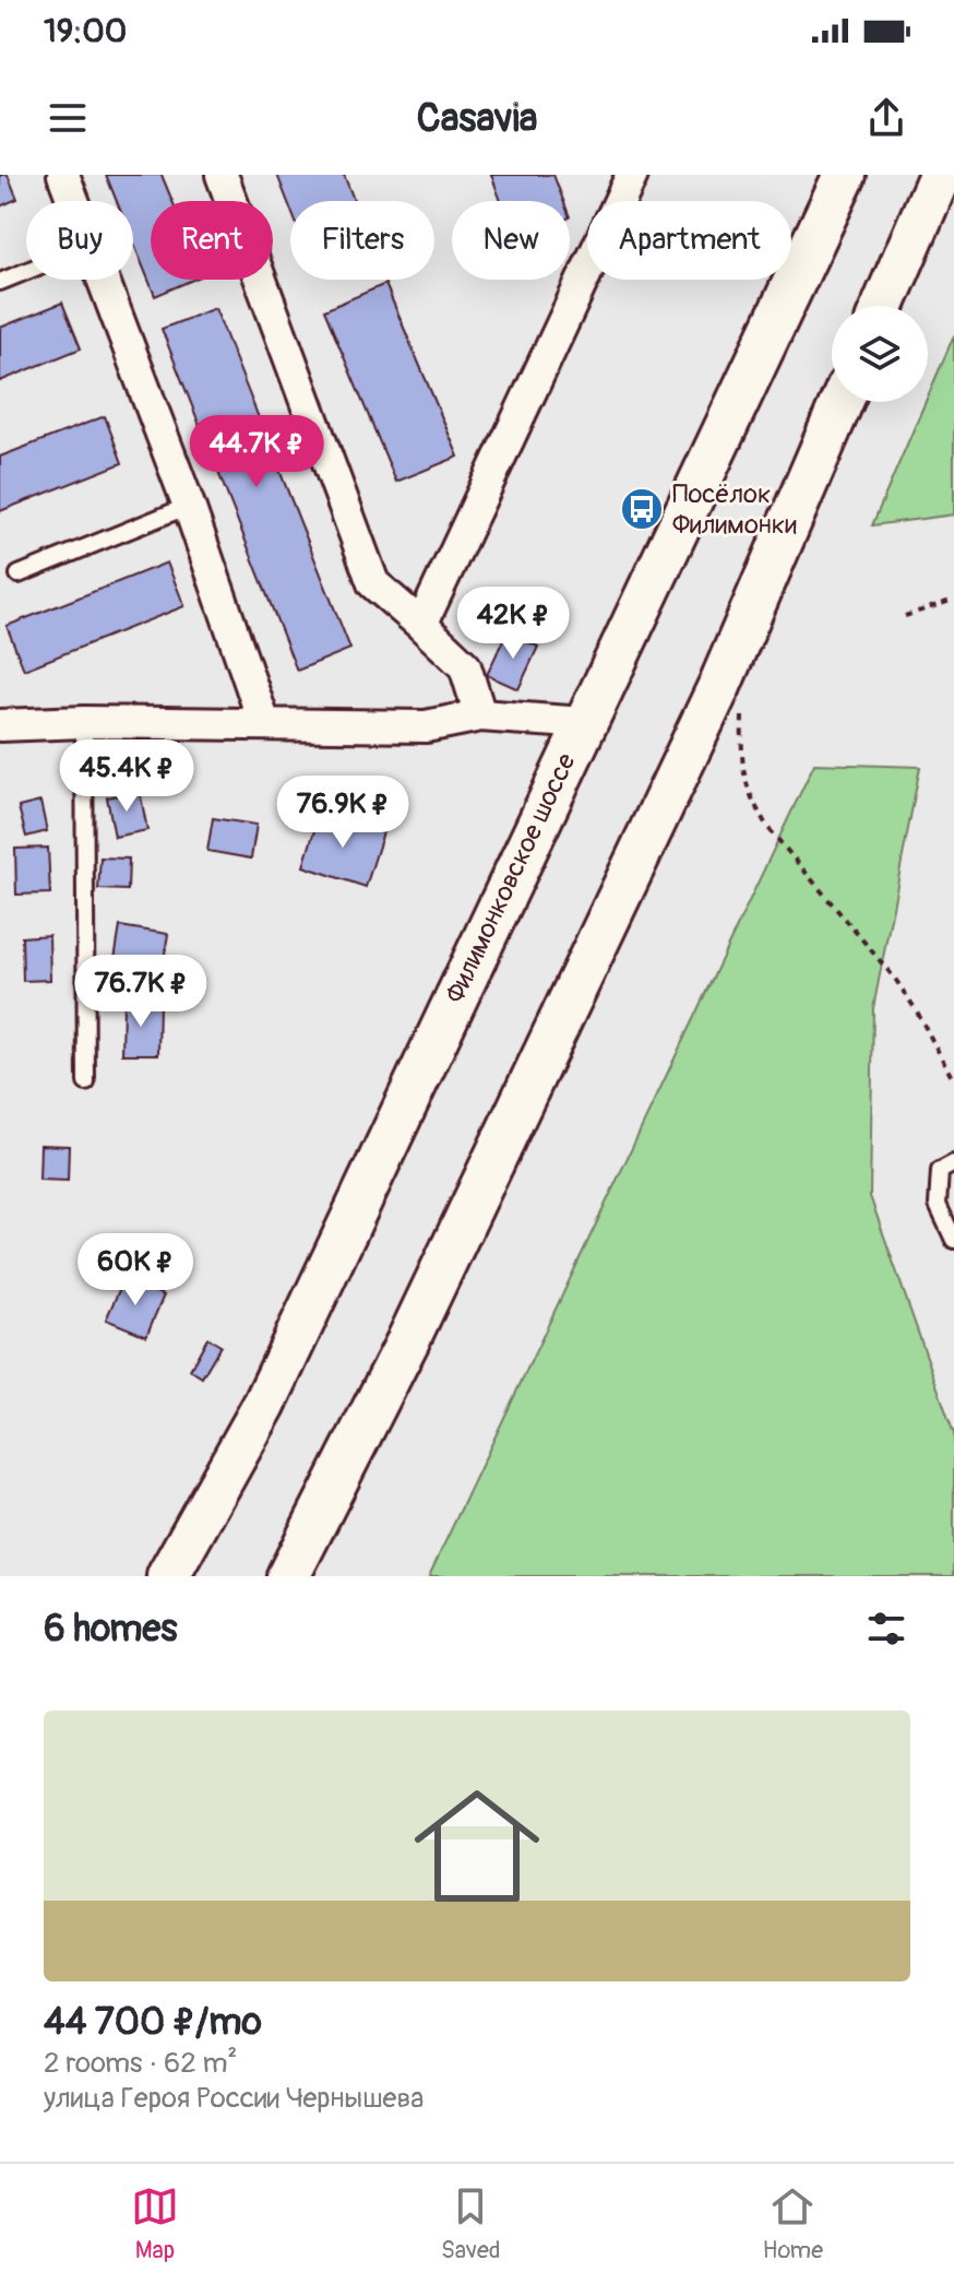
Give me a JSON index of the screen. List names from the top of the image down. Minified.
{"streets":{"main road":["Филимонковское шоссе"]},"places":{"bus stop":["Посёлок Филимонки"]},"page":{"status":"19:00","header":"Casavia","chip":["Buy","Rent","Filters","New","Apartment"],"price":["44.7K ₽","42K ₽","45.4K ₽","76.9K ₽","76.7K ₽","60K ₽"],"heading":"6 homes","list":[{"name":"44 700 ₽/mo","note":"2 rooms · 62 m² · улица Героя России Чернышева"}],"tabs":["Map","Saved","Home"]}}
